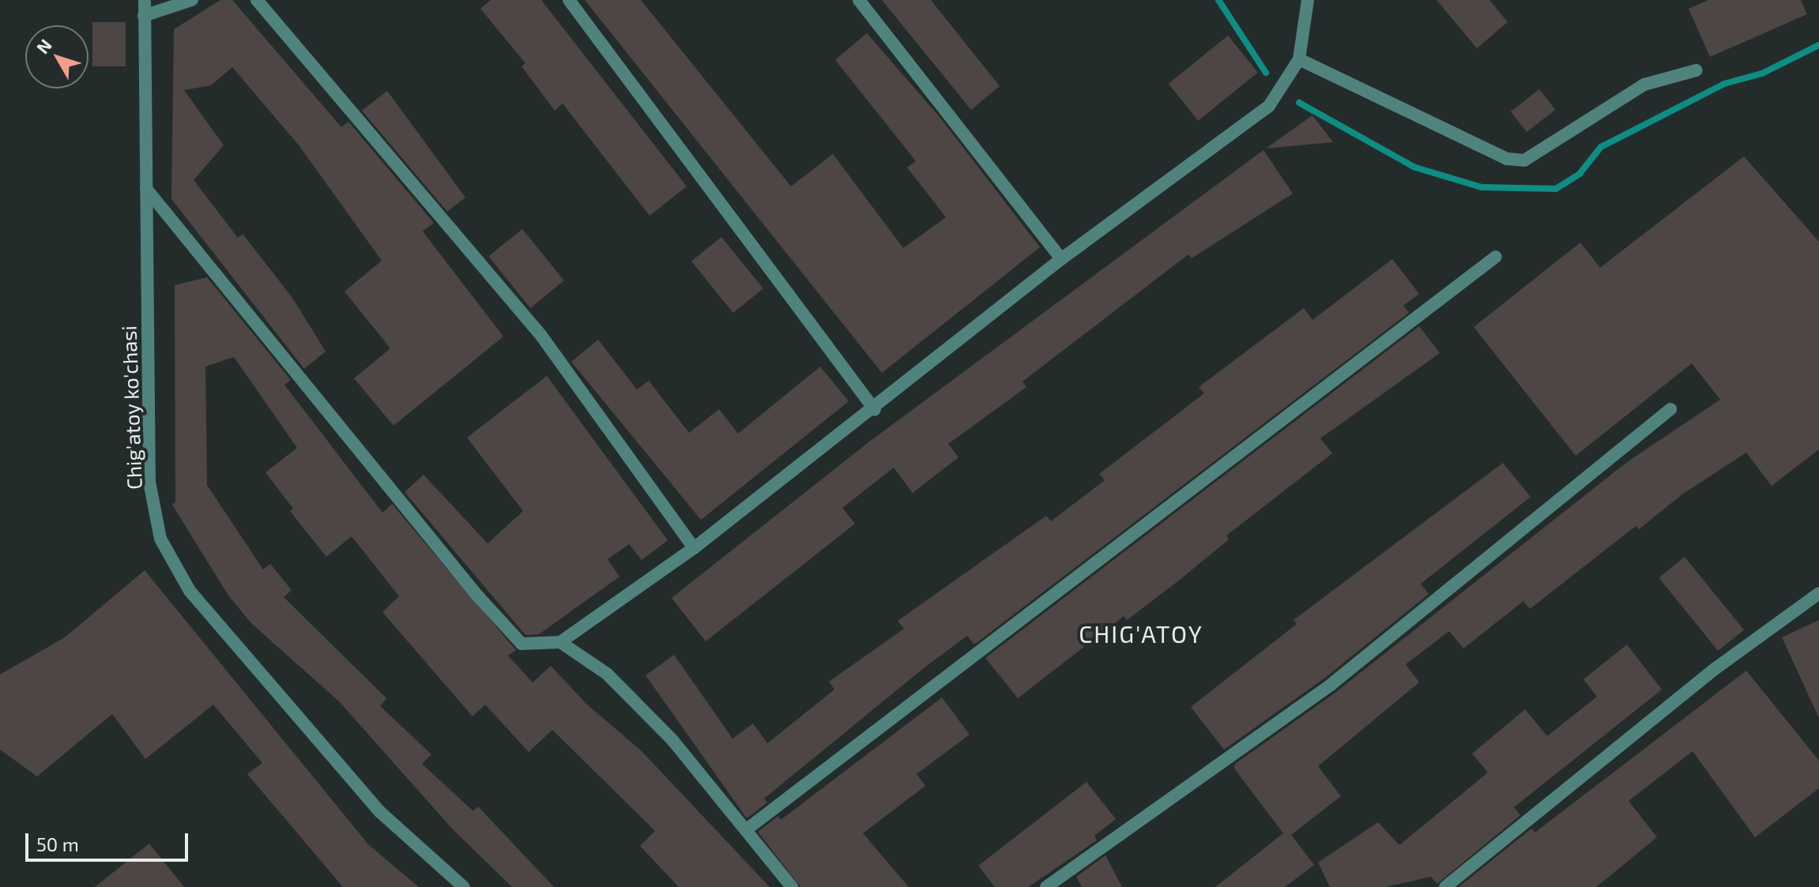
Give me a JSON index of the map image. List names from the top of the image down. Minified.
{"streets":{"street":["Chig'atoy ko'chasi"]},"districts":["CHIG'ATOY"],"scale_bar":"50 m","north":"top left"}
